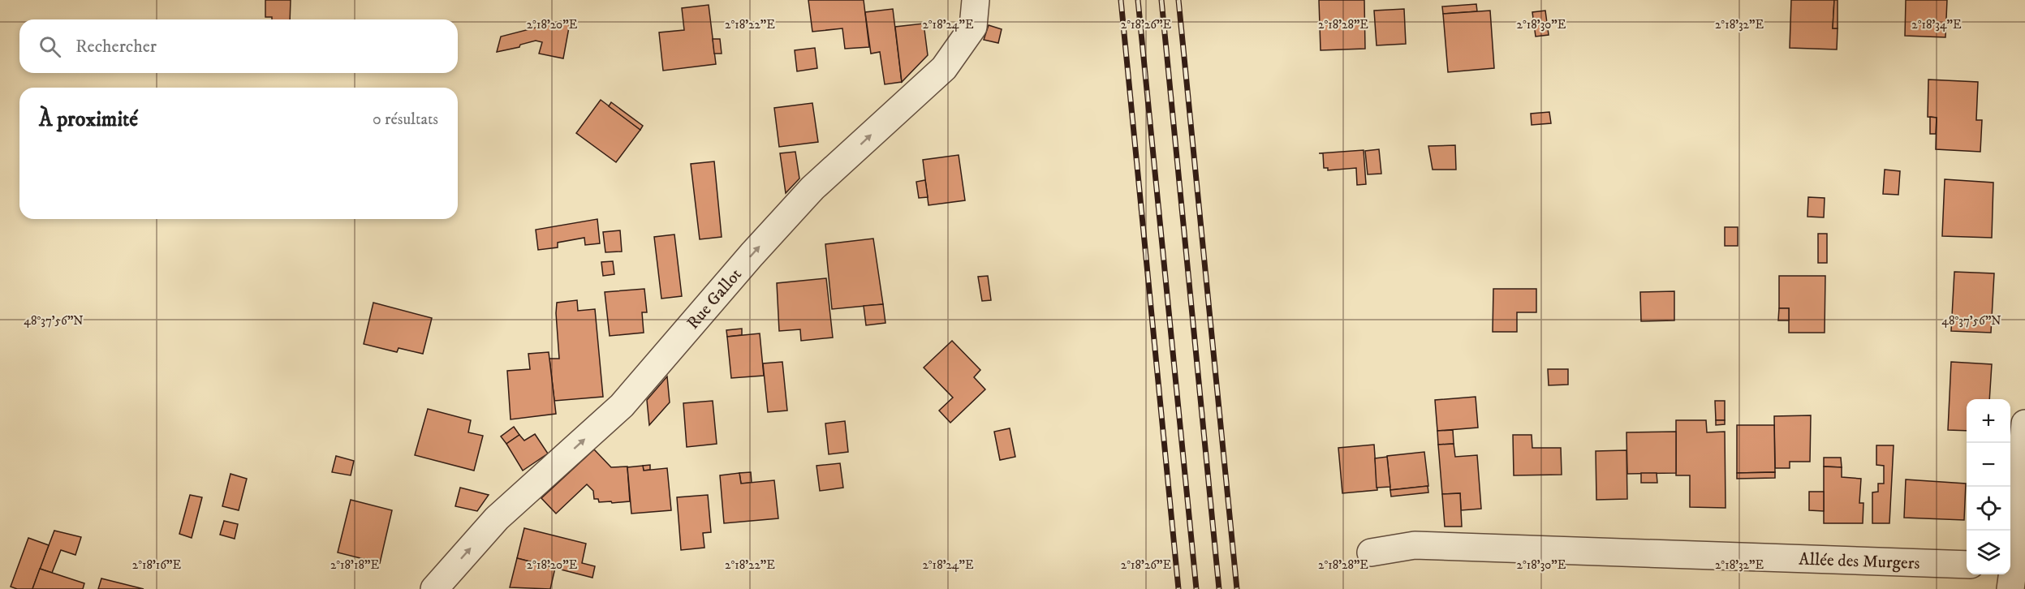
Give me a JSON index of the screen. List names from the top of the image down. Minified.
{"streets":{"street":["Rue Gallot","Allée des Murgers"]},"one_way":["Rue Gallot"],"page":{"search":"Rechercher","heading":["À proximité","0 résultats"],"map_buttons":["+","−"]},"coordinates":["2°18'20\"E","2°18'22\"E","2°18'24\"E","2°18'26\"E","2°18'28\"E","2°18'30\"E","2°18'32\"E","2°18'34\"E","48°37'56\"N","2°18'16\"E","2°18'18\"E"]}
